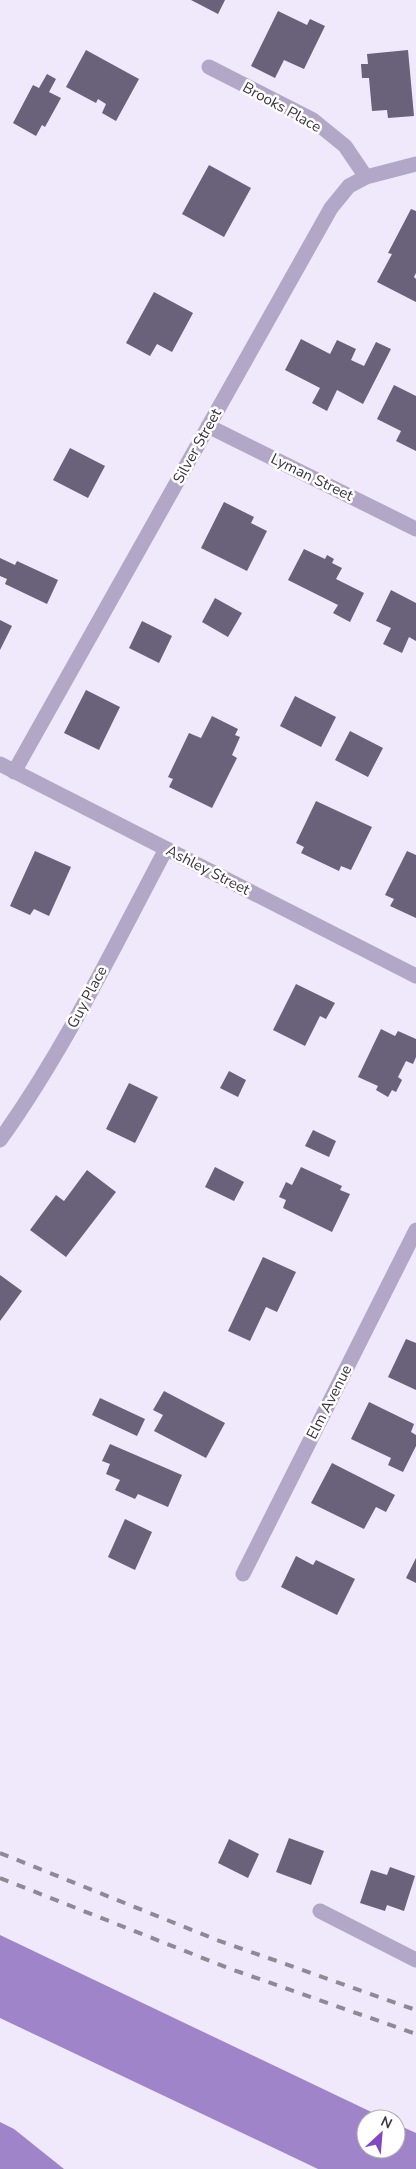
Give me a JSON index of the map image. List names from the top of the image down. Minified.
{"streets":{"street":["Brooks Place","Silver Street","Lyman Street","Ashley Street","Guy Place","Elm Avenue"]},"crossings":[["Brooks Place","Silver Street"],["Silver Street","Lyman Street"],["Silver Street","Ashley Street"],["Ashley Street","Guy Place"]],"north":"top right"}
